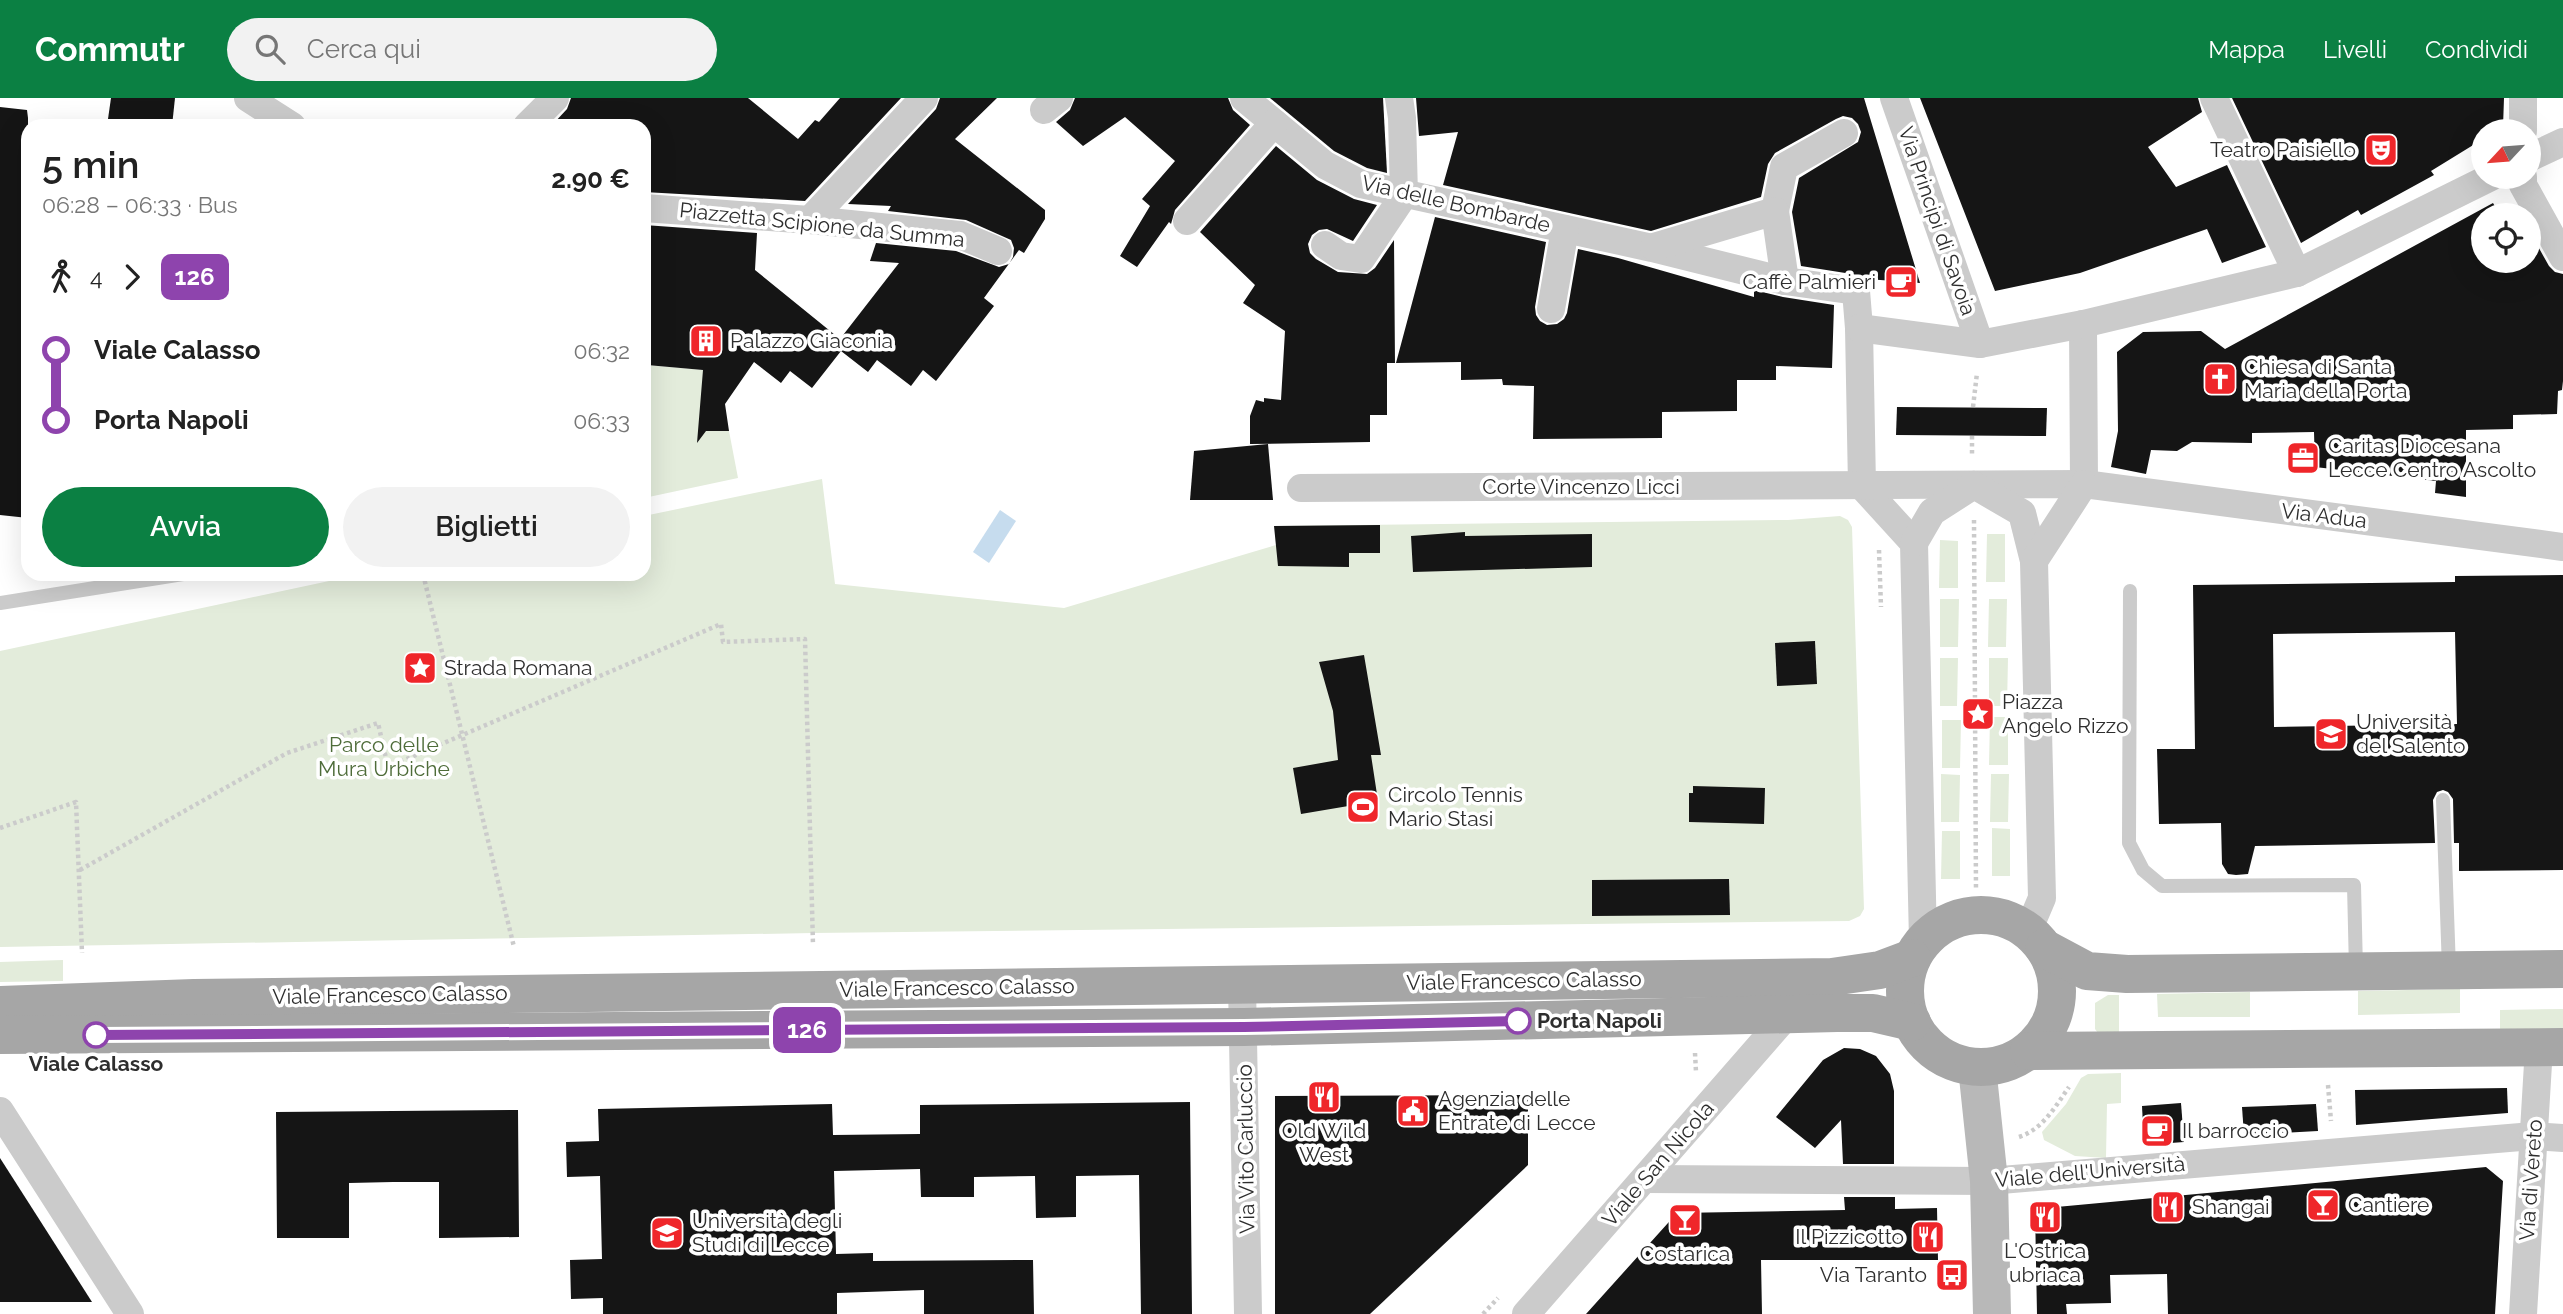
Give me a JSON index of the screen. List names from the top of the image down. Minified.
{"streets":{"main road":["Viale Francesco Calasso"],"street":["Via delle Bombarde","Via Principi di Savoia","Piazzetta Scipione da Summa","Corte Vincenzo Licci","Via Adua","Via Vito Carluccio","Viale San Nicola","Viale dell'Università","Via di Vereto"]},"crossings":[["Viale Francesco Calasso","Via Vito Carluccio"],["Viale Francesco Calasso","Viale San Nicola"],["Viale San Nicola","Viale dell'Università"],["Viale dell'Università","Via di Vereto"]],"parks":["Parco delle Mura Urbiche"],"places":{"theatre":["Teatro Paisiello"],"cafe":["Caffè Palmieri","Il barroccio"],"building":["Palazzo Giaconia"],"church":["Chiesa di Santa Maria della Porta"],"office":["Caritas Diocesana Lecce Centro Ascolto"],"place":["Strada Romana","Piazza Angelo Rizzo"],"school or university":["Università del Salento","Università degli Studi di Lecce"],"sports":["Circolo Tennis Mario Stasi"],"other":["Porta Napoli","Viale Calasso"],"restaurant":["Old Wild West","Shangai","L'Ostrica ubriaca","Il Pizzicotto"],"public building":["Agenzia delle Entrate di Lecce"],"bar":["Cantiere","Costarica"],"bus stop":["Via Taranto"]},"lines":["bus line 126"],"north":"bottom left","page":{"header":"Commutr","search":"Cerca qui","nav":["Mappa","Livelli","Condividi"],"on_map":"126","heading":["5 min","06:28 – 06:33 · Bus","2.90 €"],"legs":["4","126"],"list":[{"name":"Viale Calasso","value":"06:32"},{"name":"Porta Napoli","value":"06:33"}],"buttons":["Avvia","Biglietti"]}}
